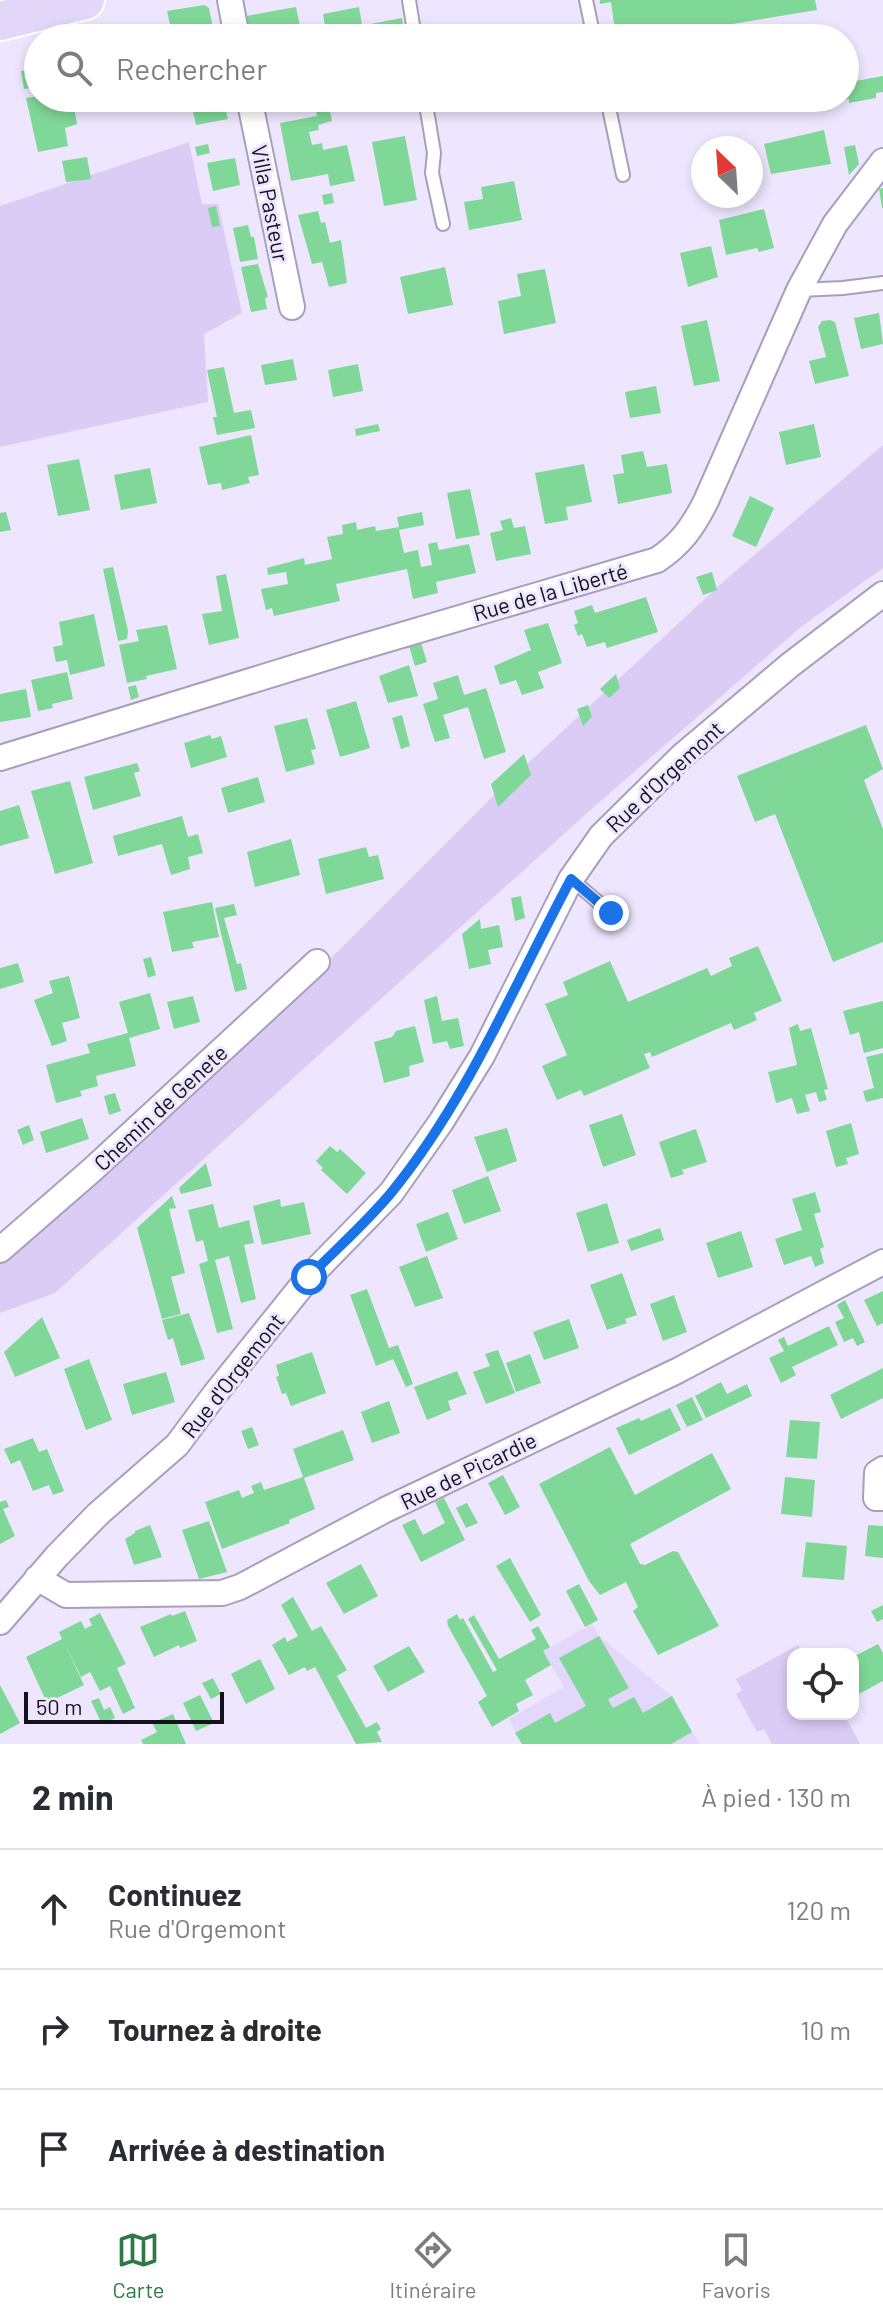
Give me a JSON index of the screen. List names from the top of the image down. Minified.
{"streets":{"street":["Villa Pasteur","Rue de la Liberté","Rue d'Orgemont","Chemin de Genete","Rue de Picardie"]},"crossings":[["Rue d'Orgemont","Rue de Picardie"]],"scale_bar":"50 m","north":"top left","page":{"search":"Rechercher","scale":"50 m","heading":["2 min","À pied · 130 m"],"list":[["Continuez","Rue d'Orgemont","120 m"],["Tournez à droite","10 m"],"Arrivée à destination"],"nav":["Carte","Itinéraire","Favoris"]}}
